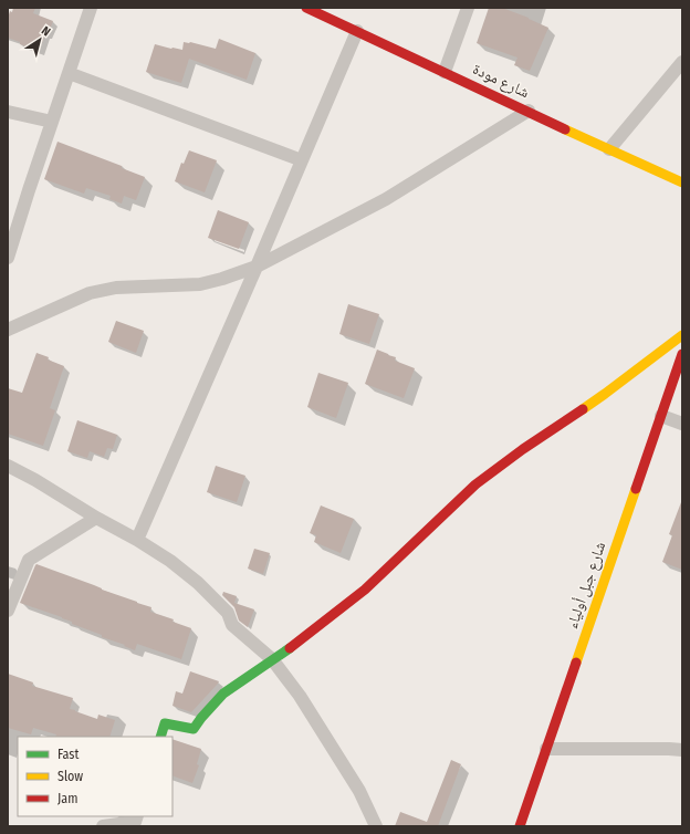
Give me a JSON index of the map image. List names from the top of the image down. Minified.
{"streets":{"main road":["شارع مودة","شارع جبل أولياء"]},"legend":["Fast","Slow","Jam"],"north":"top right"}
